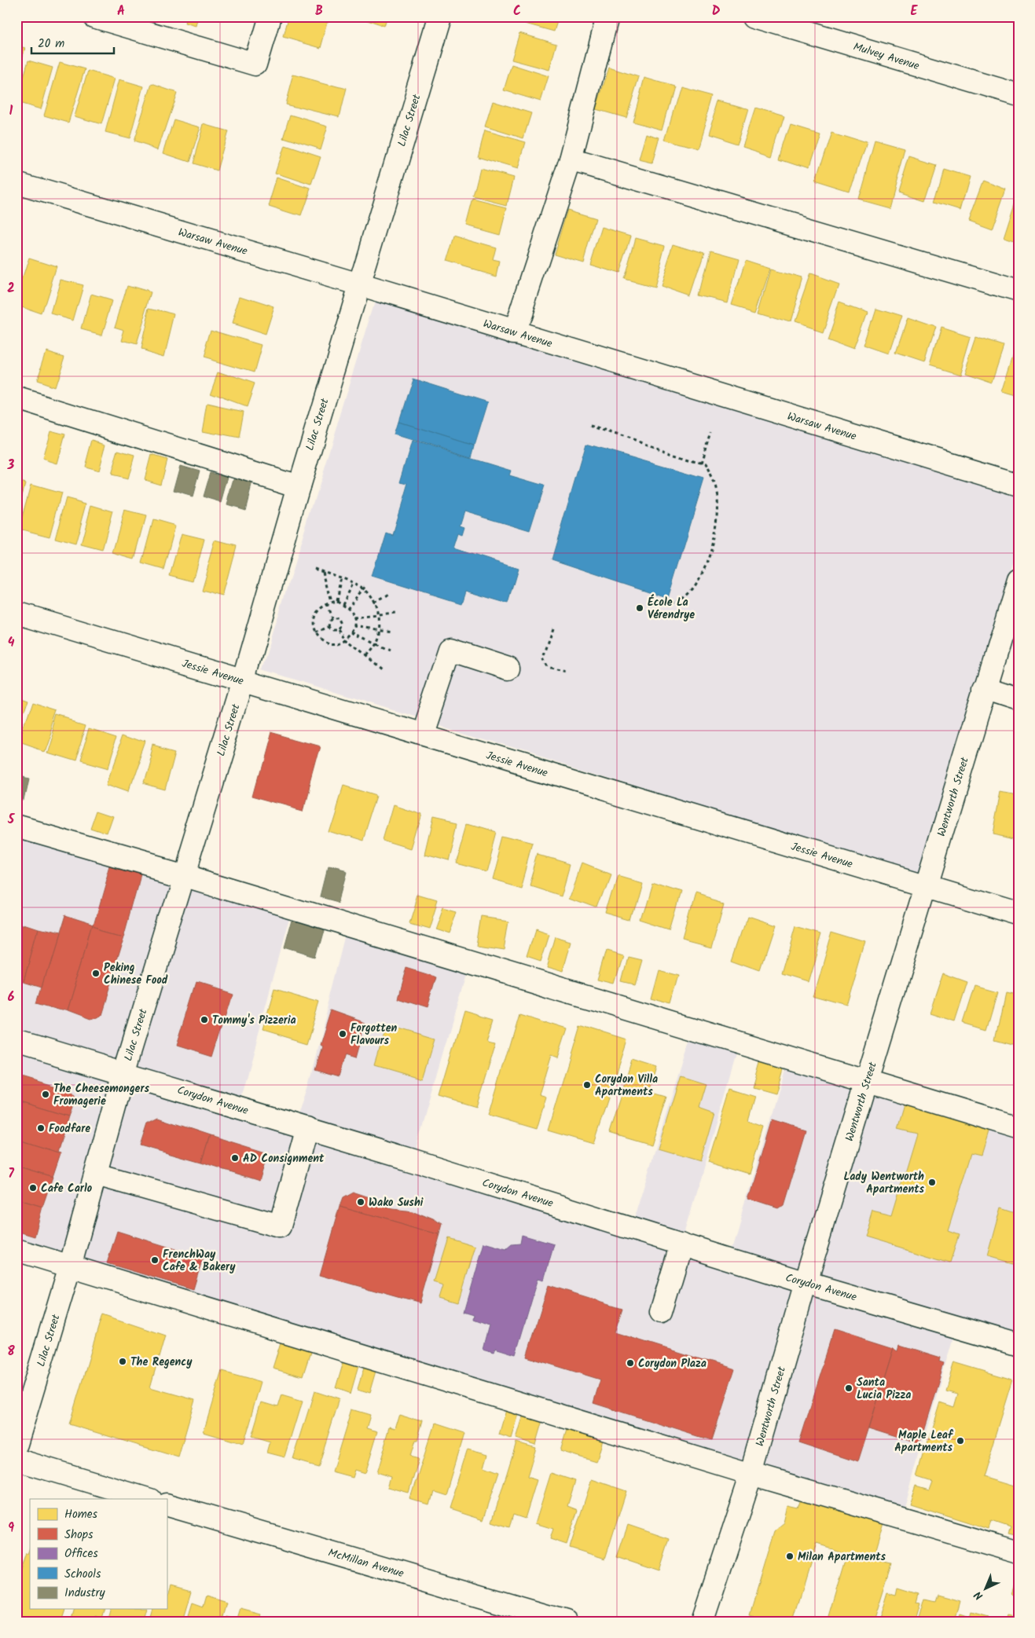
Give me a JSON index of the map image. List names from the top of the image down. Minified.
{"streets":{"street":["Mulvey Avenue","Lilac Street","Warsaw Avenue","Jessie Avenue","Wentworth Street","Corydon Avenue","McMillan Avenue"]},"crossings":[["Lilac Street","Warsaw Avenue"],["Lilac Street","Jessie Avenue"],["Lilac Street","Corydon Avenue"],["Jessie Avenue","Wentworth Street"],["Wentworth Street","Corydon Avenue"]],"places":["École La Vérendrye","Peking Chinese Food","Tommy's Pizzeria","Forgotten Flavours","Corydon Villa Apartments","The Cheesemongers Fromagerie","Foodfare","AD Consignment","Lady Wentworth Apartments","Cafe Carlo","Wako Sushi","FrenchWay Cafe & Bakery","The Regency","Corydon Plaza","Santa Lucia Pizza","Maple Leaf Apartments","Milan Apartments"],"legend":["Homes","Shops","Offices","Schools","Industry"],"scale_bar":"20 m","north":"bottom left","grid":{"columns":["A","B","C","D","E"],"rows":["1","2","3","4","5","6","7","8","9"]}}
